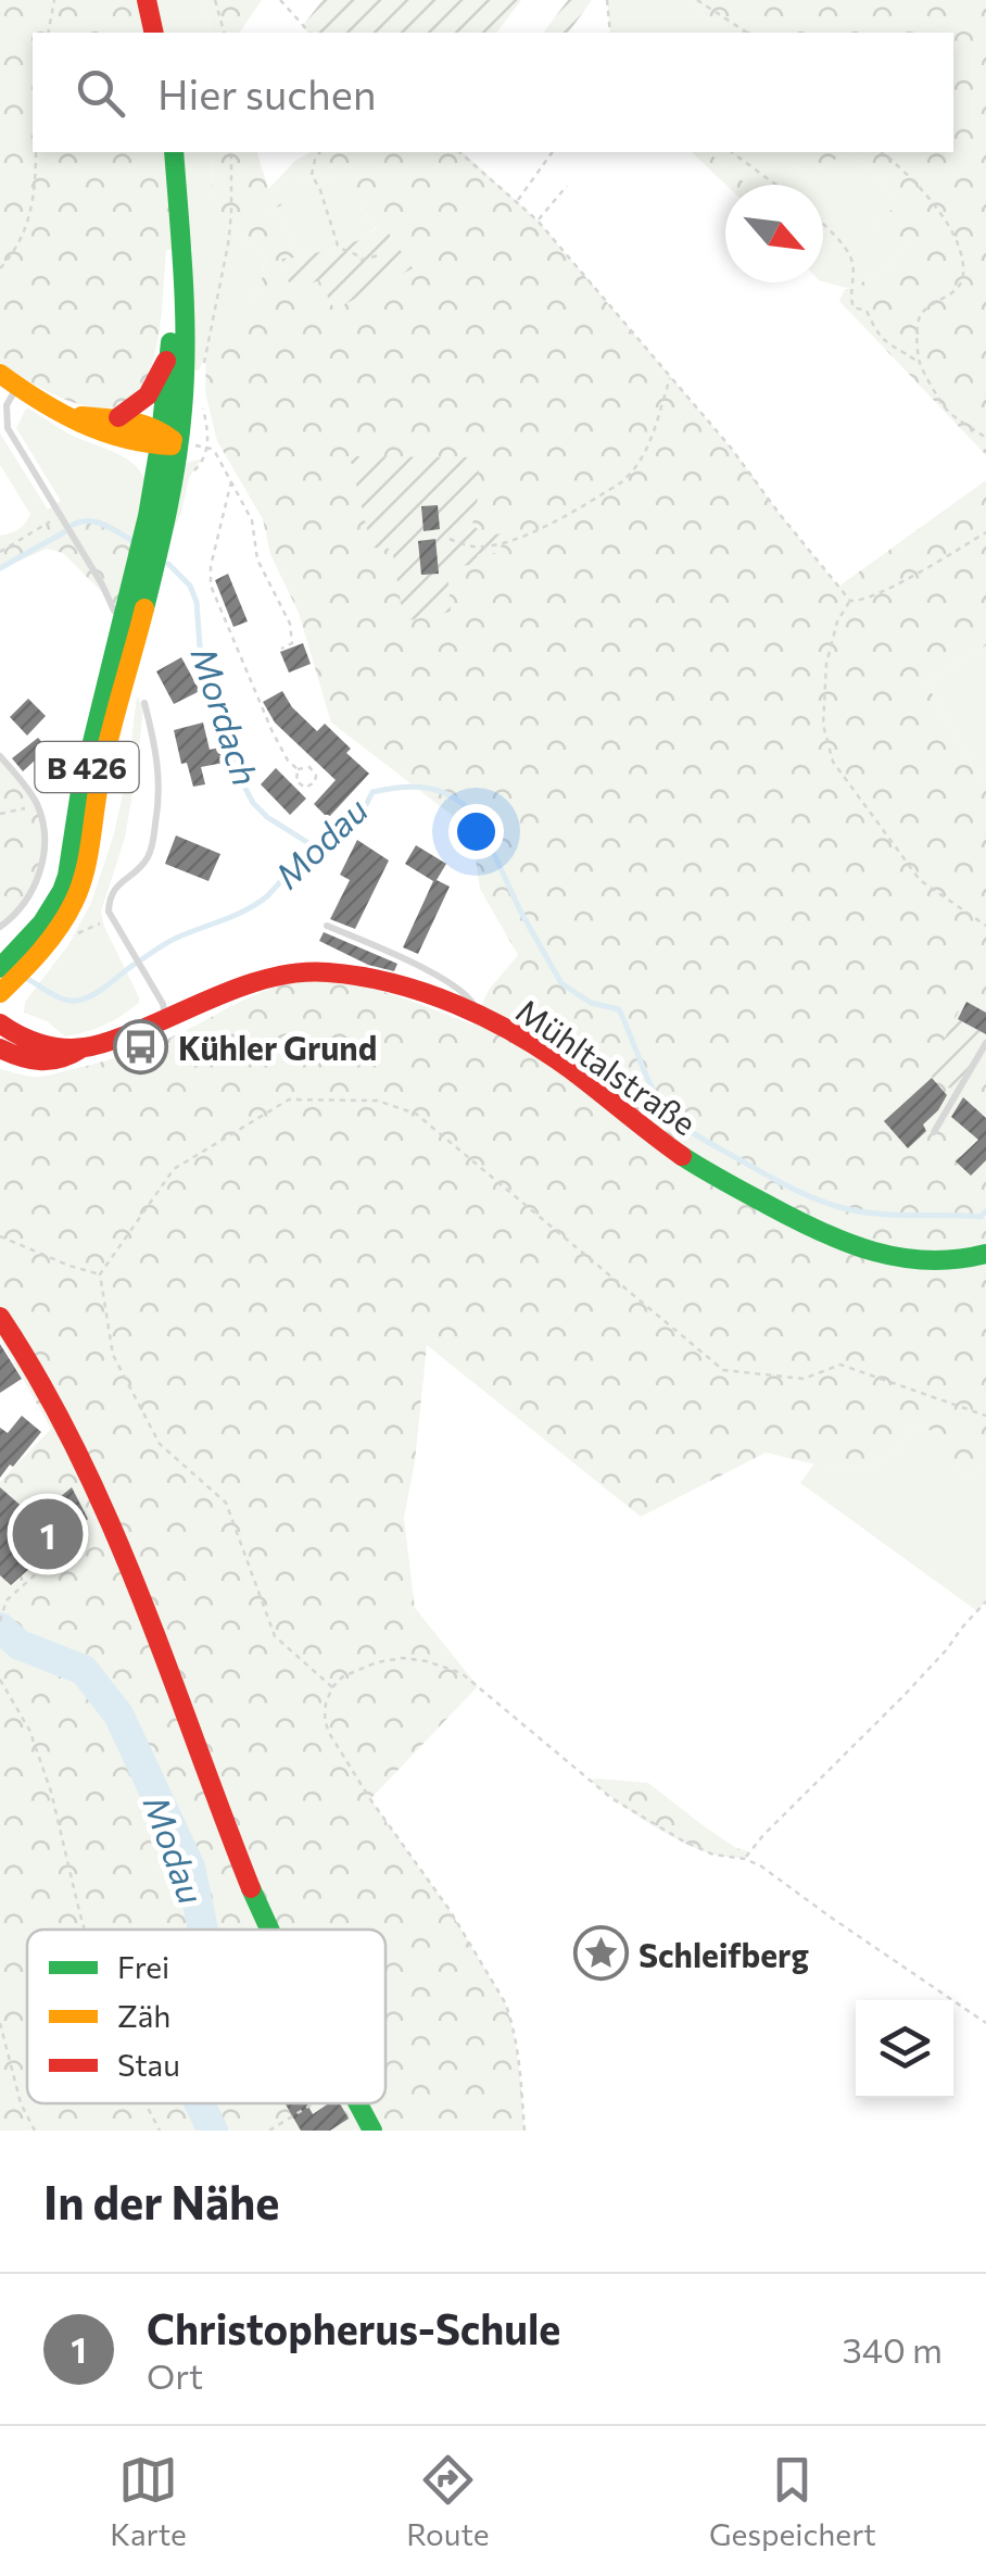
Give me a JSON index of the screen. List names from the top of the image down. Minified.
{"streets":{"main road":["B 426","Mühltalstraße"]},"water":["Mordach","Modau"],"places":{"bus stop":["Kühler Grund"],"place":["Schleifberg"]},"legend":["Frei","Zäh","Stau"],"north":"bottom right","page":{"search":"Hier suchen","pins":"1","heading":"In der Nähe","list":[{"mark":"1","name":"Christopherus-Schule","note":"Ort","value":"340 m"}],"nav":["Karte","Route","Gespeichert"]}}
